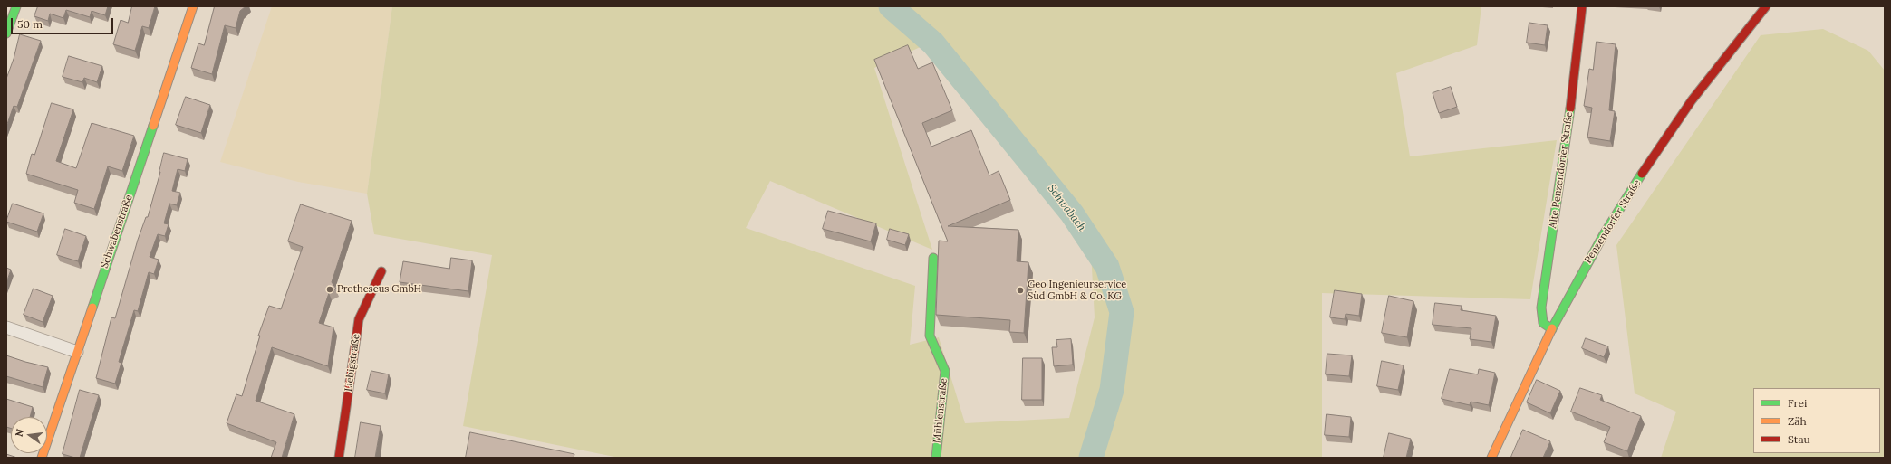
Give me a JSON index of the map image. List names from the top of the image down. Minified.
{"streets":{"street":["Alte Penzendorfer Straße","Penzendorfer Straße","Schwabenstraße","Liebigstraße","Mühlenstraße"]},"crossings":[["Alte Penzendorfer Straße","Penzendorfer Straße"]],"water":["Schwabach"],"places":["Protheseus GmbH","Geo Ingenieurservice Süd GmbH & Co. KG"],"legend":["Frei","Zäh","Stau"],"scale_bar":"50 m","north":"left"}
